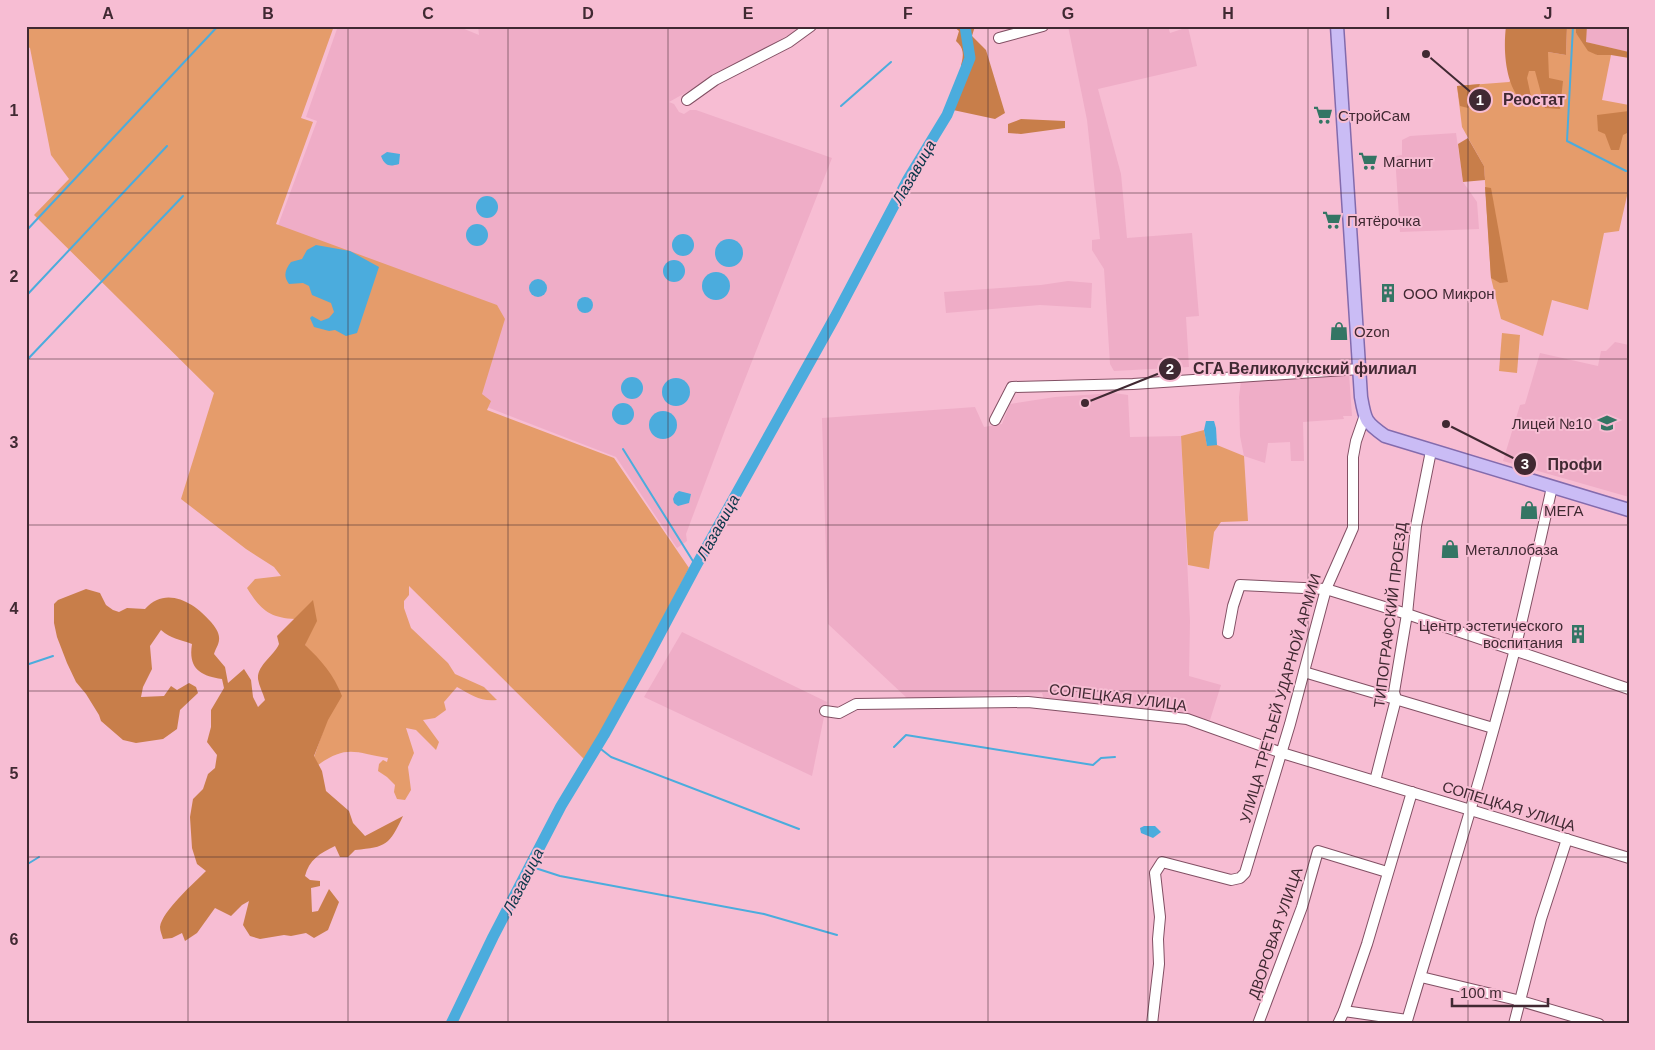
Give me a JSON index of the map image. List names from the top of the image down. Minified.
{"streets":{"main road":["УЛИЦА ТРЕТЬЕЙ УДАРНОЙ АРМИИ"],"street":["ТИПОГРАФСКИЙ ПРОЕЗД","СОПЕЦКАЯ УЛИЦА","ДВОРОВАЯ УЛИЦА"]},"crossings":[["ТИПОГРАФСКИЙ ПРОЕЗД","СОПЕЦКАЯ УЛИЦА"],["СОПЕЦКАЯ УЛИЦА","УЛИЦА ТРЕТЬЕЙ УДАРНОЙ АРМИИ"]],"water":["Лазавица"],"places":{"other":["Реостат","СГА Великолукский филиал","Профи"],"supermarket":["СтройСам","Магнит","Пятёрочка"],"building":["ООО Микрон","Центр эстетического воспитания"],"shop":["Ozon","МЕГА","Металлобаза"],"school or university":["Лицей №10"]},"scale_bar":"100 m","grid":{"columns":["A","B","C","D","E","F","G","H","I","J"],"rows":["1","2","3","4","5","6"]}}
